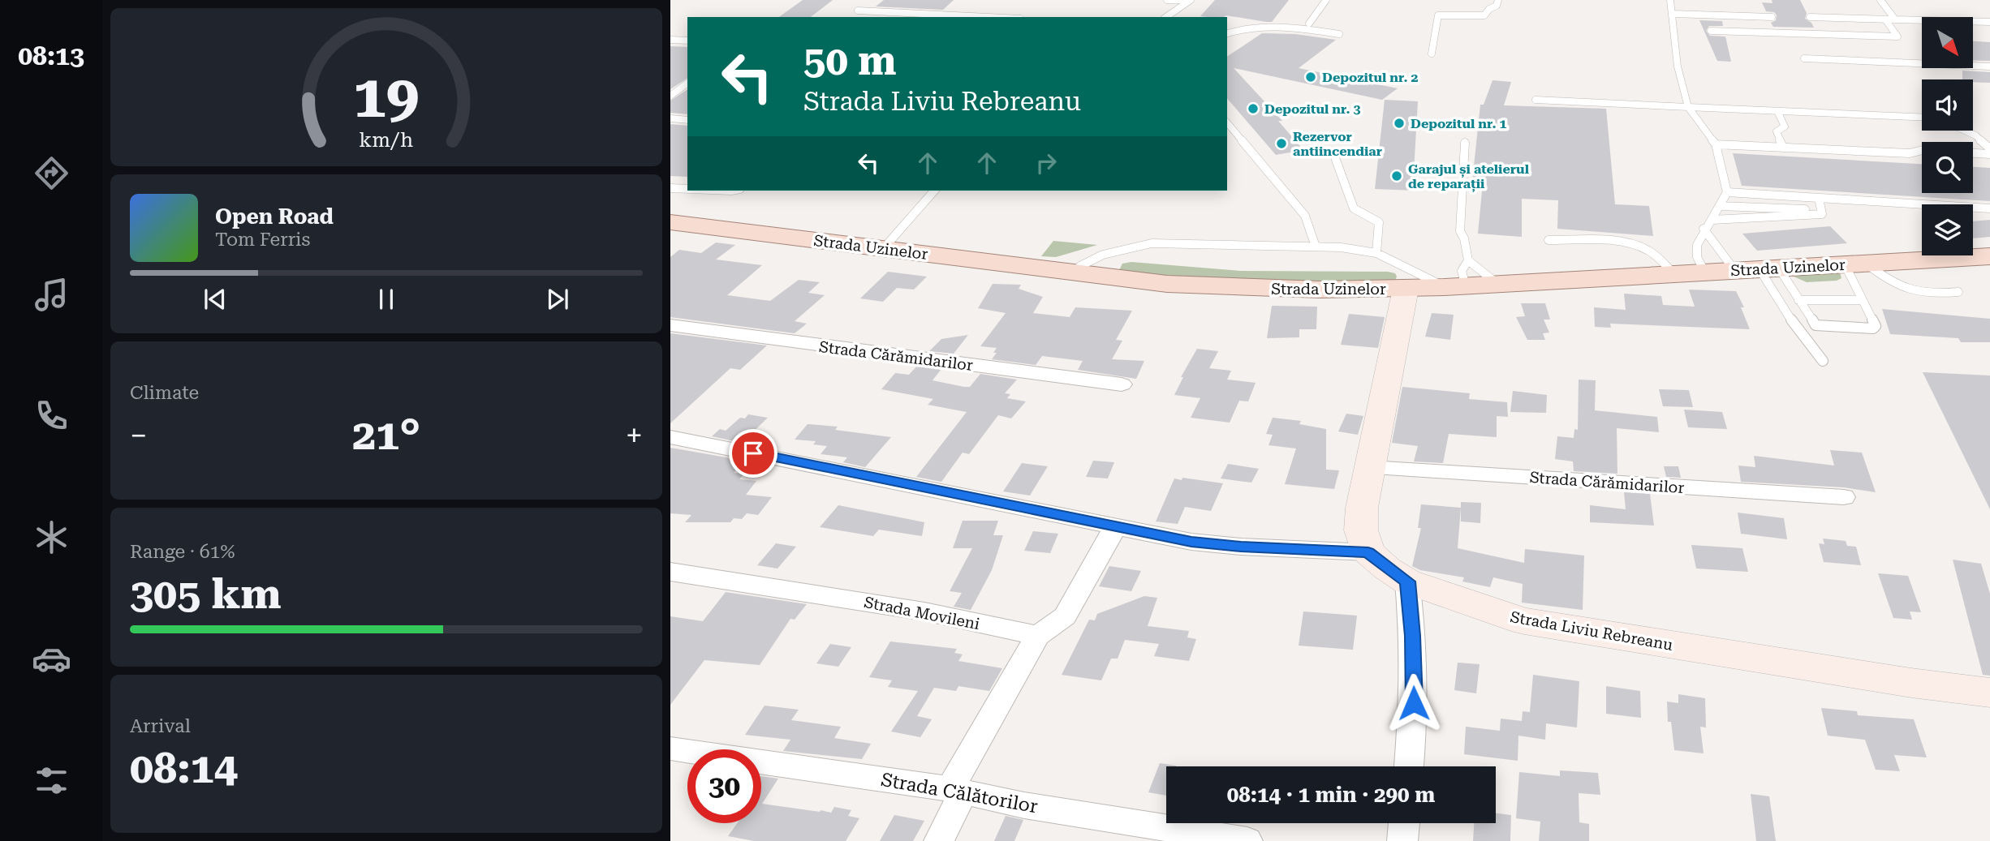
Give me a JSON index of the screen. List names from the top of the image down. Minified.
{"streets":{"main road":["Strada Uzinelor"],"street":["Strada Cărămidarilor","Strada Movileni","Strada Liviu Rebreanu","Strada Călătorilor"]},"places":["Depozitul nr. 2","Depozitul nr. 3","Depozitul nr. 1","Rezervor antiincendiar","Garajul și atelierul de reparații"],"north":"bottom right","page":{"tabs":"08:13","turn":["50 m","Strada Liviu Rebreanu"],"song":["Open Road","Tom Ferris"],"tile":["Climate",["Range · 61%","305 km"],["Arrival","08:14"]],"heat":["−","21°","+"],"limit":"30","trip":"08:14 · 1 min · 290 m","gauge":["19","km/h"]}}
